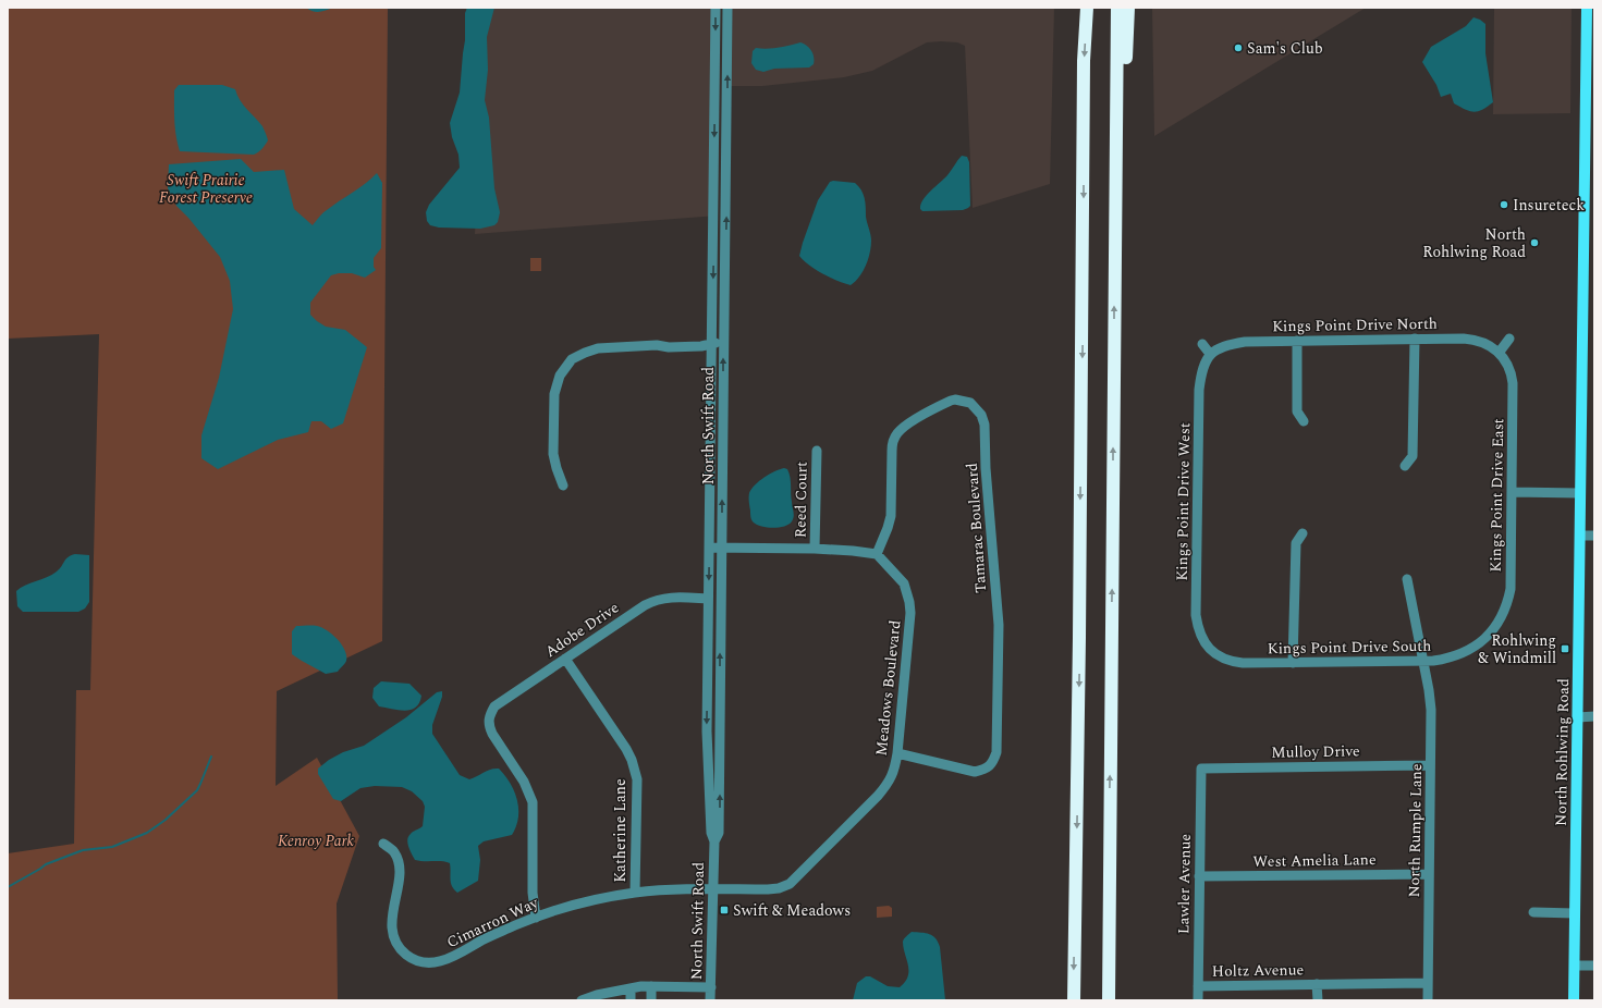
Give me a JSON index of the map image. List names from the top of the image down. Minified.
{"streets":{"main road":["North Rohlwing Road"],"street":["Kings Point Drive North","North Swift Road","Kings Point Drive East","Reed Court","Kings Point Drive West","Tamarac Boulevard","Adobe Drive","Kings Point Drive South","Meadows Boulevard","Mulloy Drive","Katherine Lane","North Rumple Lane","West Amelia Lane","Lawler Avenue","Cimarron Way","Holtz Avenue"]},"crossings":[["Kings Point Drive North","Kings Point Drive East"],["Kings Point Drive North","Kings Point Drive West"],["North Swift Road","Adobe Drive"],["North Swift Road","Meadows Boulevard"],["North Swift Road","Cimarron Way"],["Kings Point Drive East","Kings Point Drive South"],["Kings Point Drive West","Kings Point Drive South"],["Tamarac Boulevard","Meadows Boulevard"],["Adobe Drive","Katherine Lane"],["Adobe Drive","Cimarron Way"],["Kings Point Drive South","North Rumple Lane"],["Meadows Boulevard","Cimarron Way"],["Mulloy Drive","North Rumple Lane"],["Mulloy Drive","Lawler Avenue"],["Katherine Lane","Cimarron Way"],["North Rumple Lane","West Amelia Lane"],["North Rumple Lane","Holtz Avenue"],["West Amelia Lane","Lawler Avenue"],["Lawler Avenue","Holtz Avenue"]],"parks":["Swift Prairie Forest Preserve","Kenroy Park"],"places":{"other":["Sam's Club","Insureteck","North Rohlwing Road"],"transit":["Rohlwing & Windmill","Swift & Meadows"]}}
